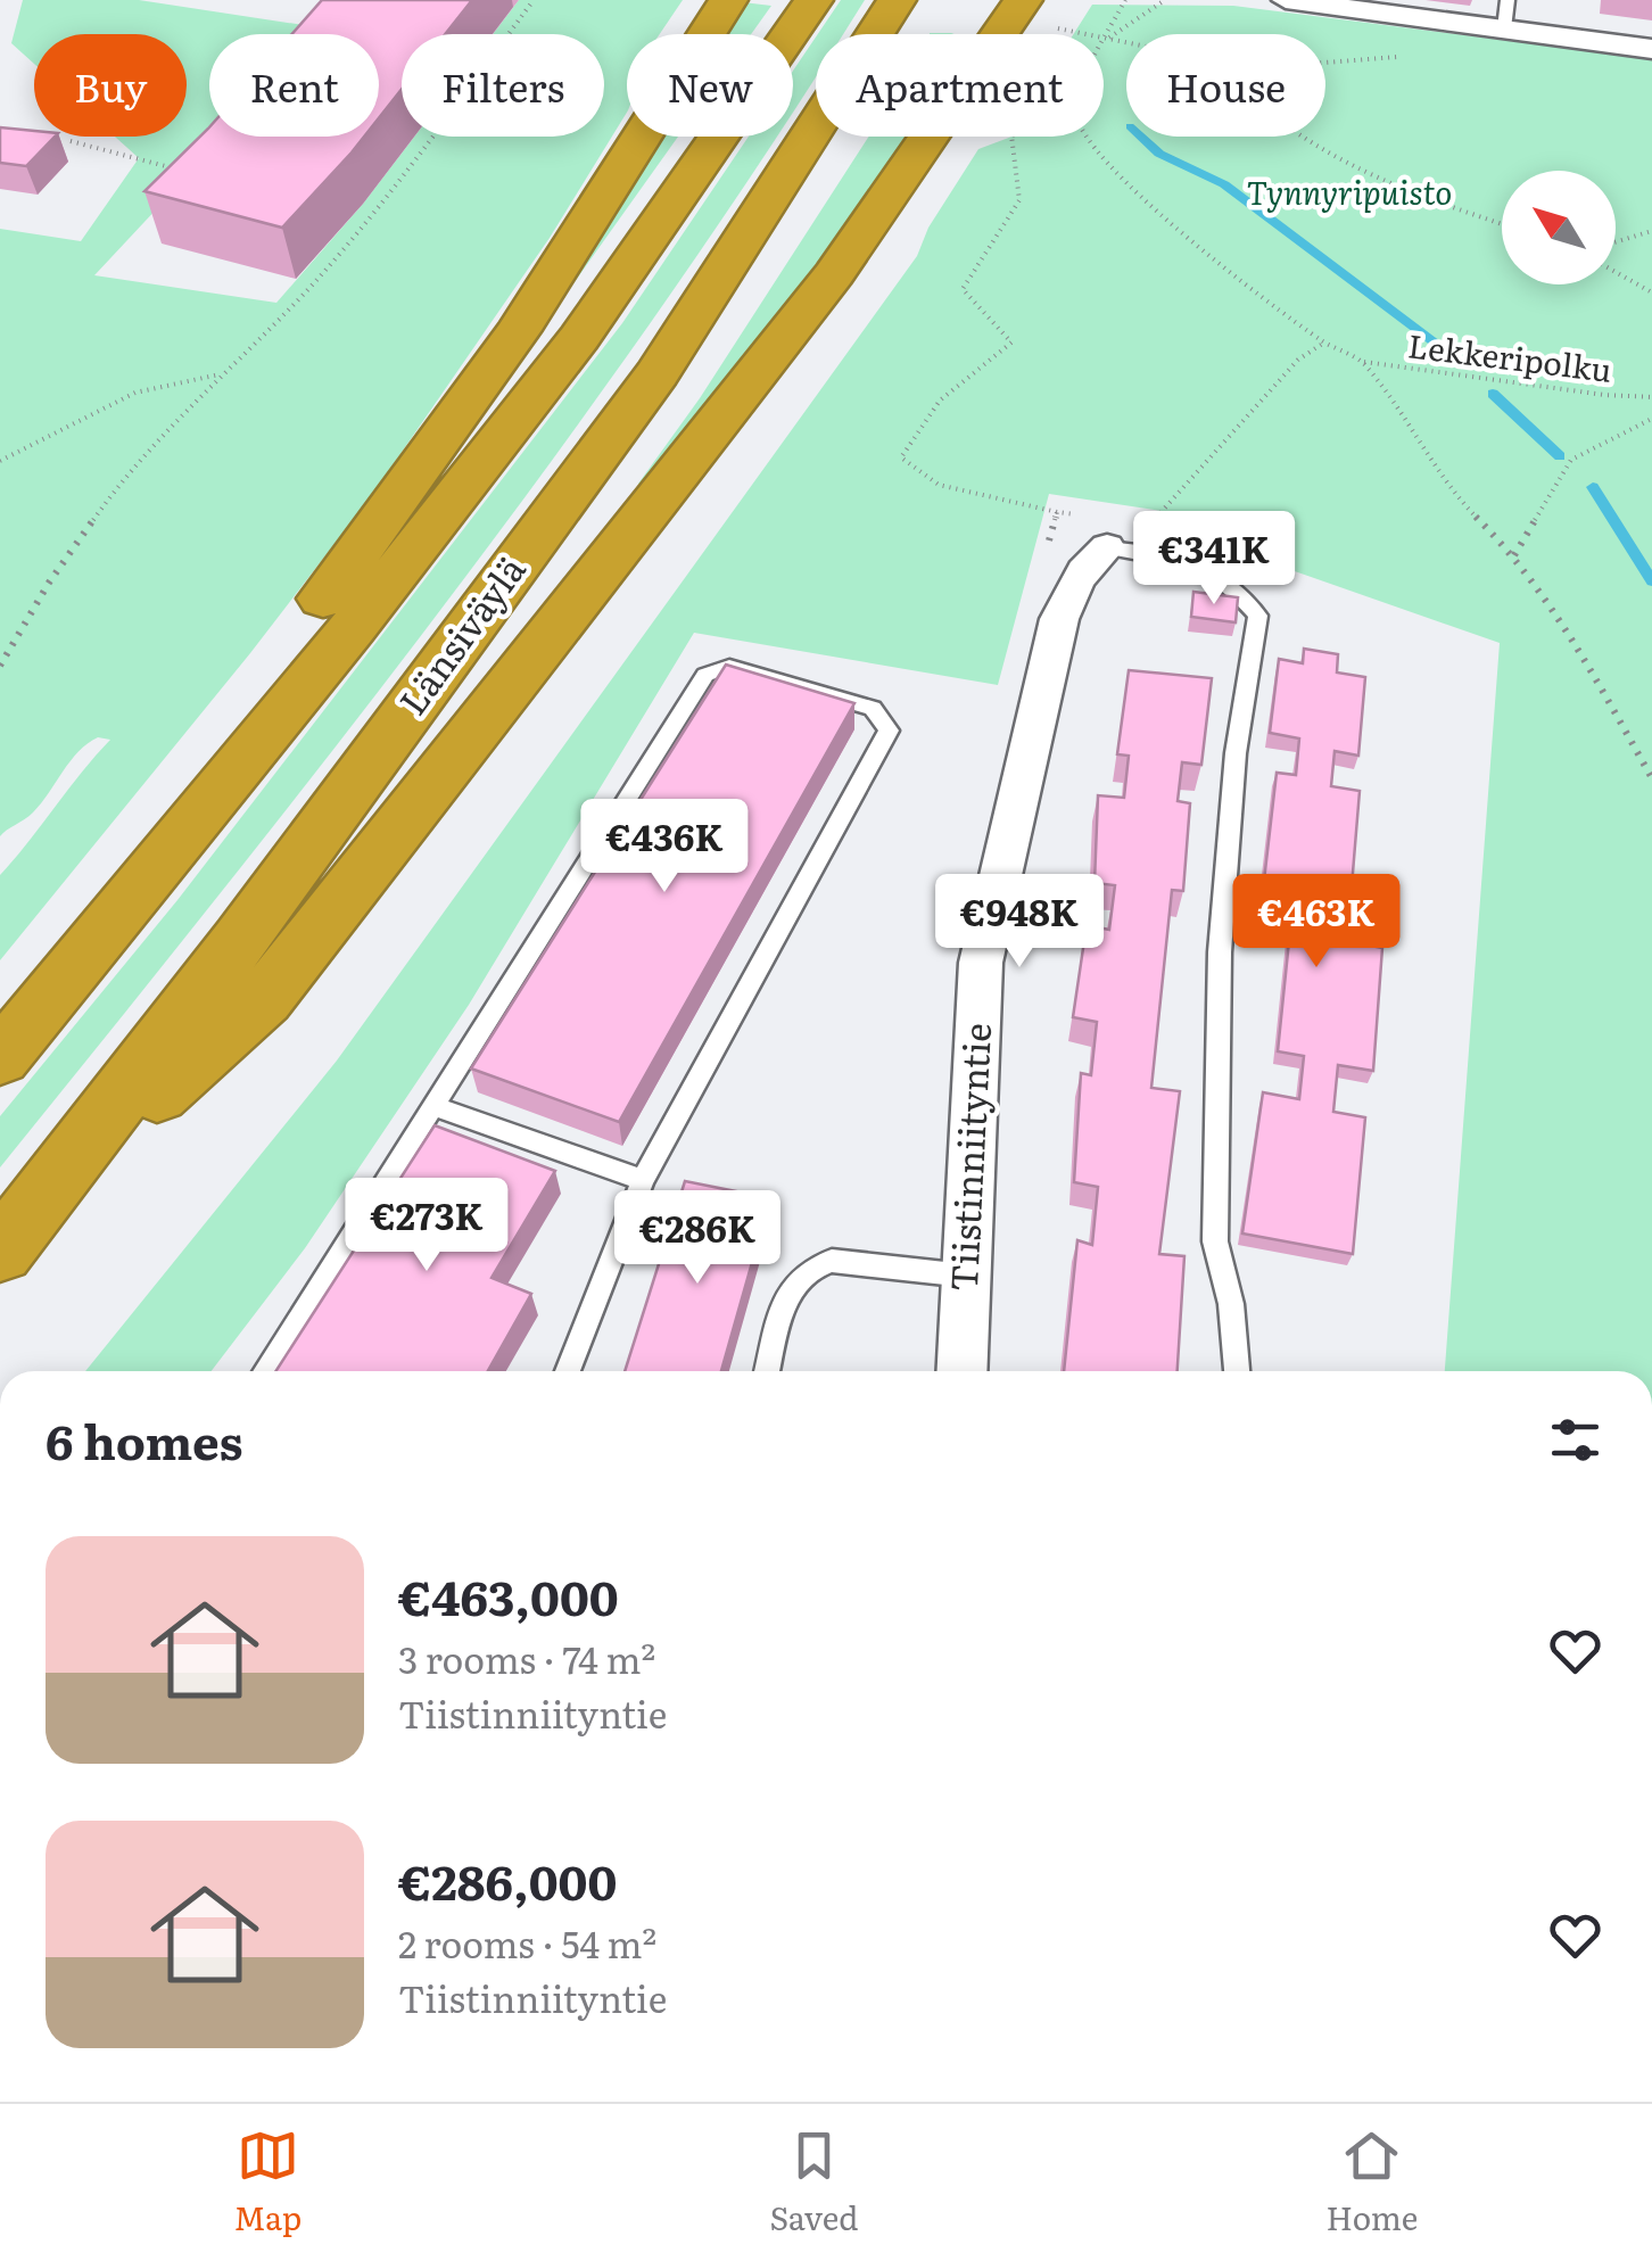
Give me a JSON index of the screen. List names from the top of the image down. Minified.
{"streets":{"highway":["Länsiväylä"],"street":["Tiistinniityntie"],"path":["Lekkeripolku"]},"parks":["Tynnyripuisto"],"north":"top left","page":{"chip":["Buy","Rent","Filters","New","Apartment","House"],"price":["€341K","€436K","€948K","€463K","€273K","€286K"],"heading":"6 homes","list":[{"name":"€463,000","note":"3 rooms · 74 m² · Tiistinniityntie"},{"name":"€286,000","note":"2 rooms · 54 m² · Tiistinniityntie"}],"tabs":["Map","Saved","Home"]}}
